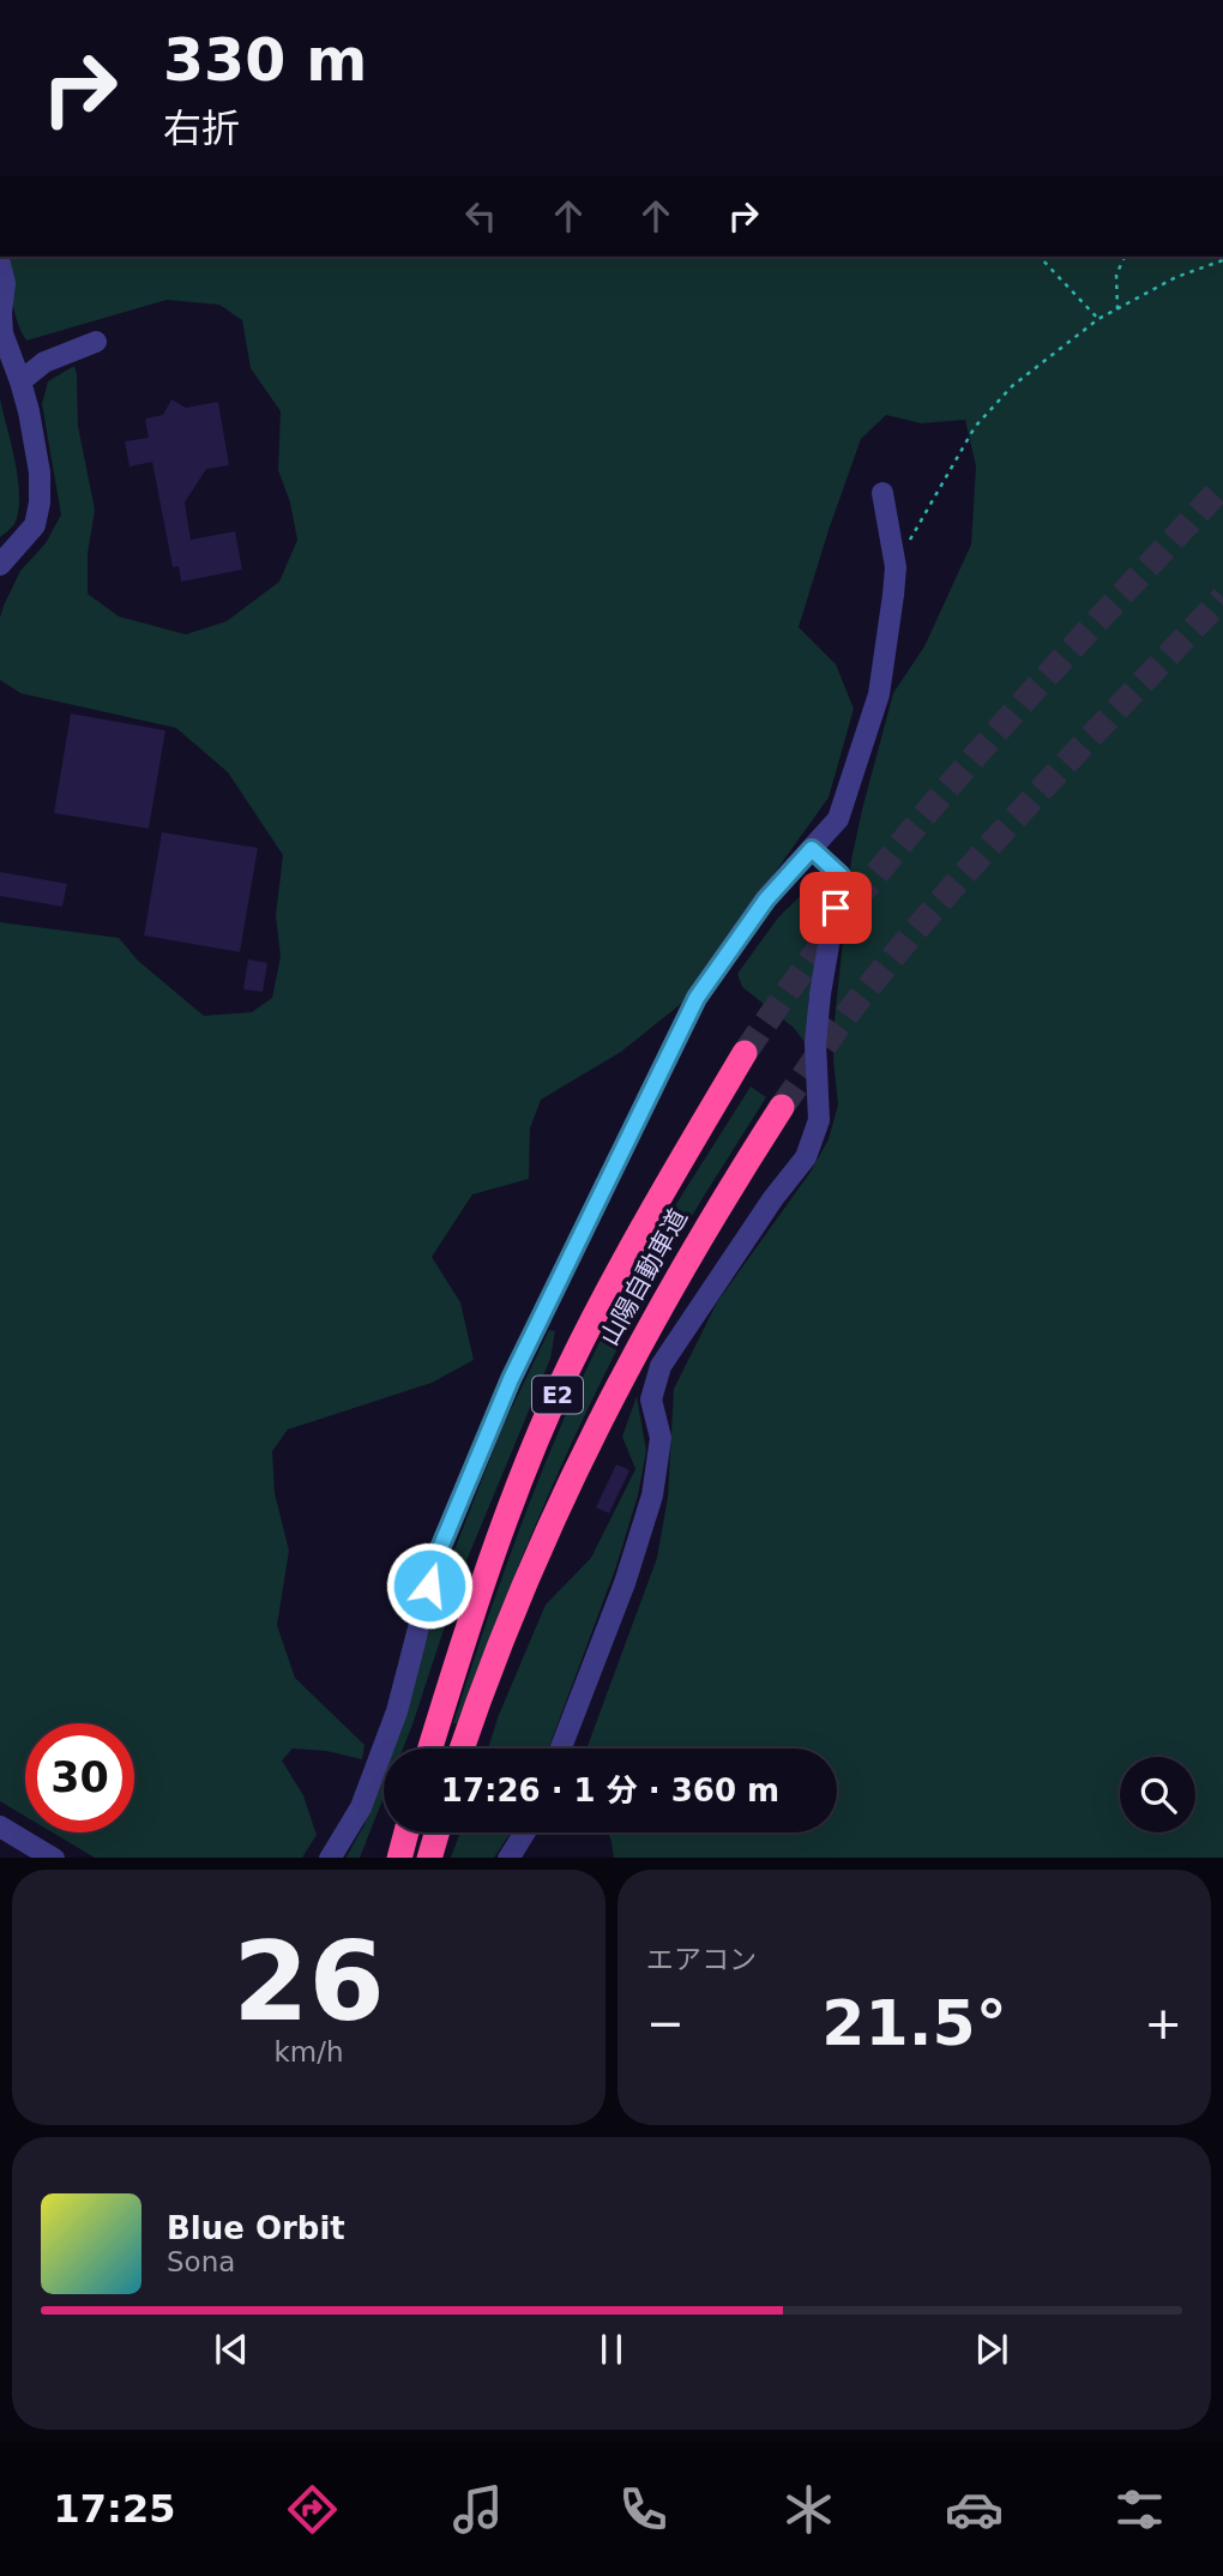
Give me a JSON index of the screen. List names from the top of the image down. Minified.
{"streets":{"highway":["山陽自動車道","E2"]},"page":{"turn":["330 m","右折"],"limit":"30","trip":"17:26 · 1 分 · 360 m","tile":[["26","km/h"],"エアコン"],"heat":["−","21.5°","+"],"song":["Blue Orbit","Sona"],"tabs":"17:25"}}
